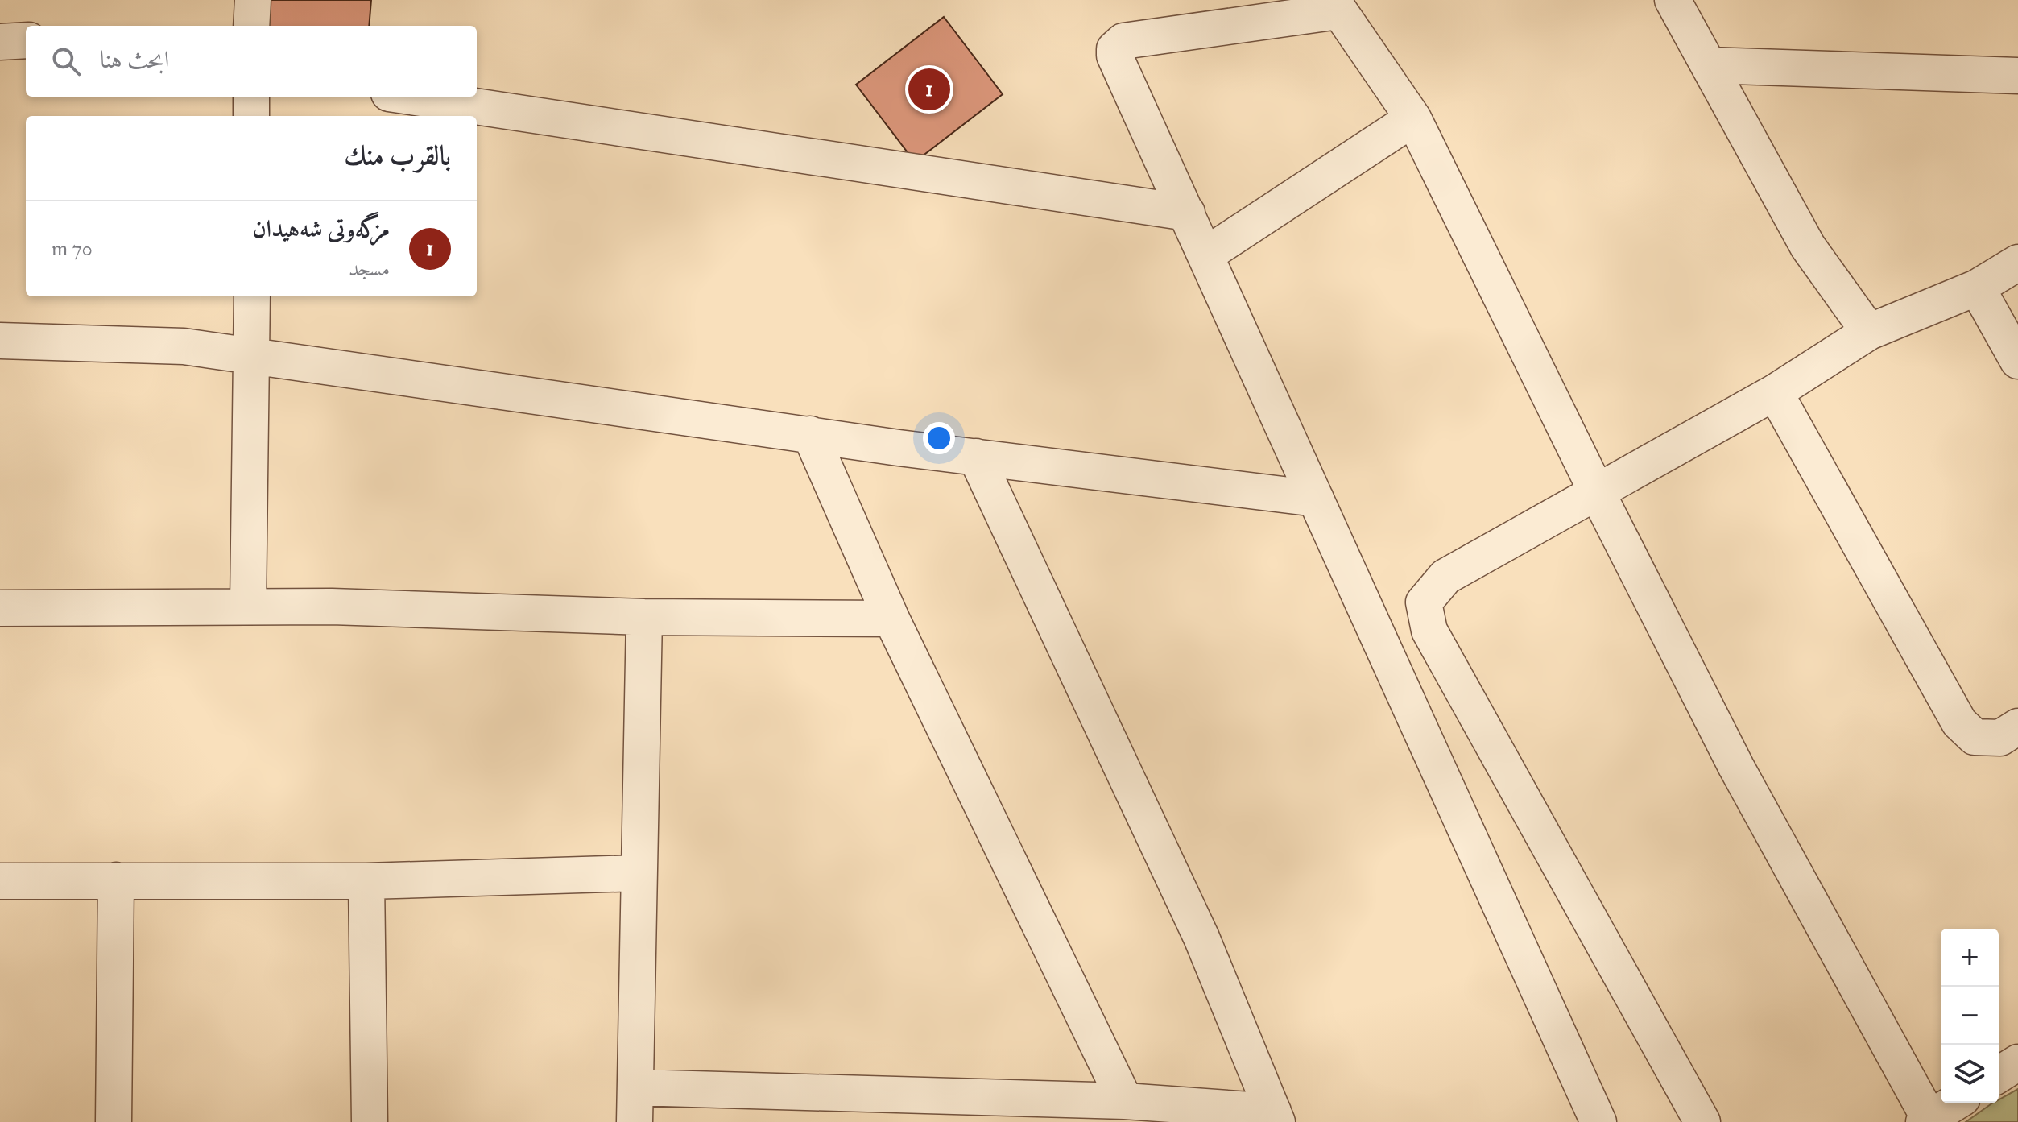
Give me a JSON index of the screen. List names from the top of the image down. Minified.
{"page":{"search":"ابحث هنا","pins":"1","heading":"بالقرب منك","list":[{"mark":"1","name":"مزگەوتی شەهیدان","note":"مسجد","value":"70 m"}],"map_buttons":["+","−"]}}
